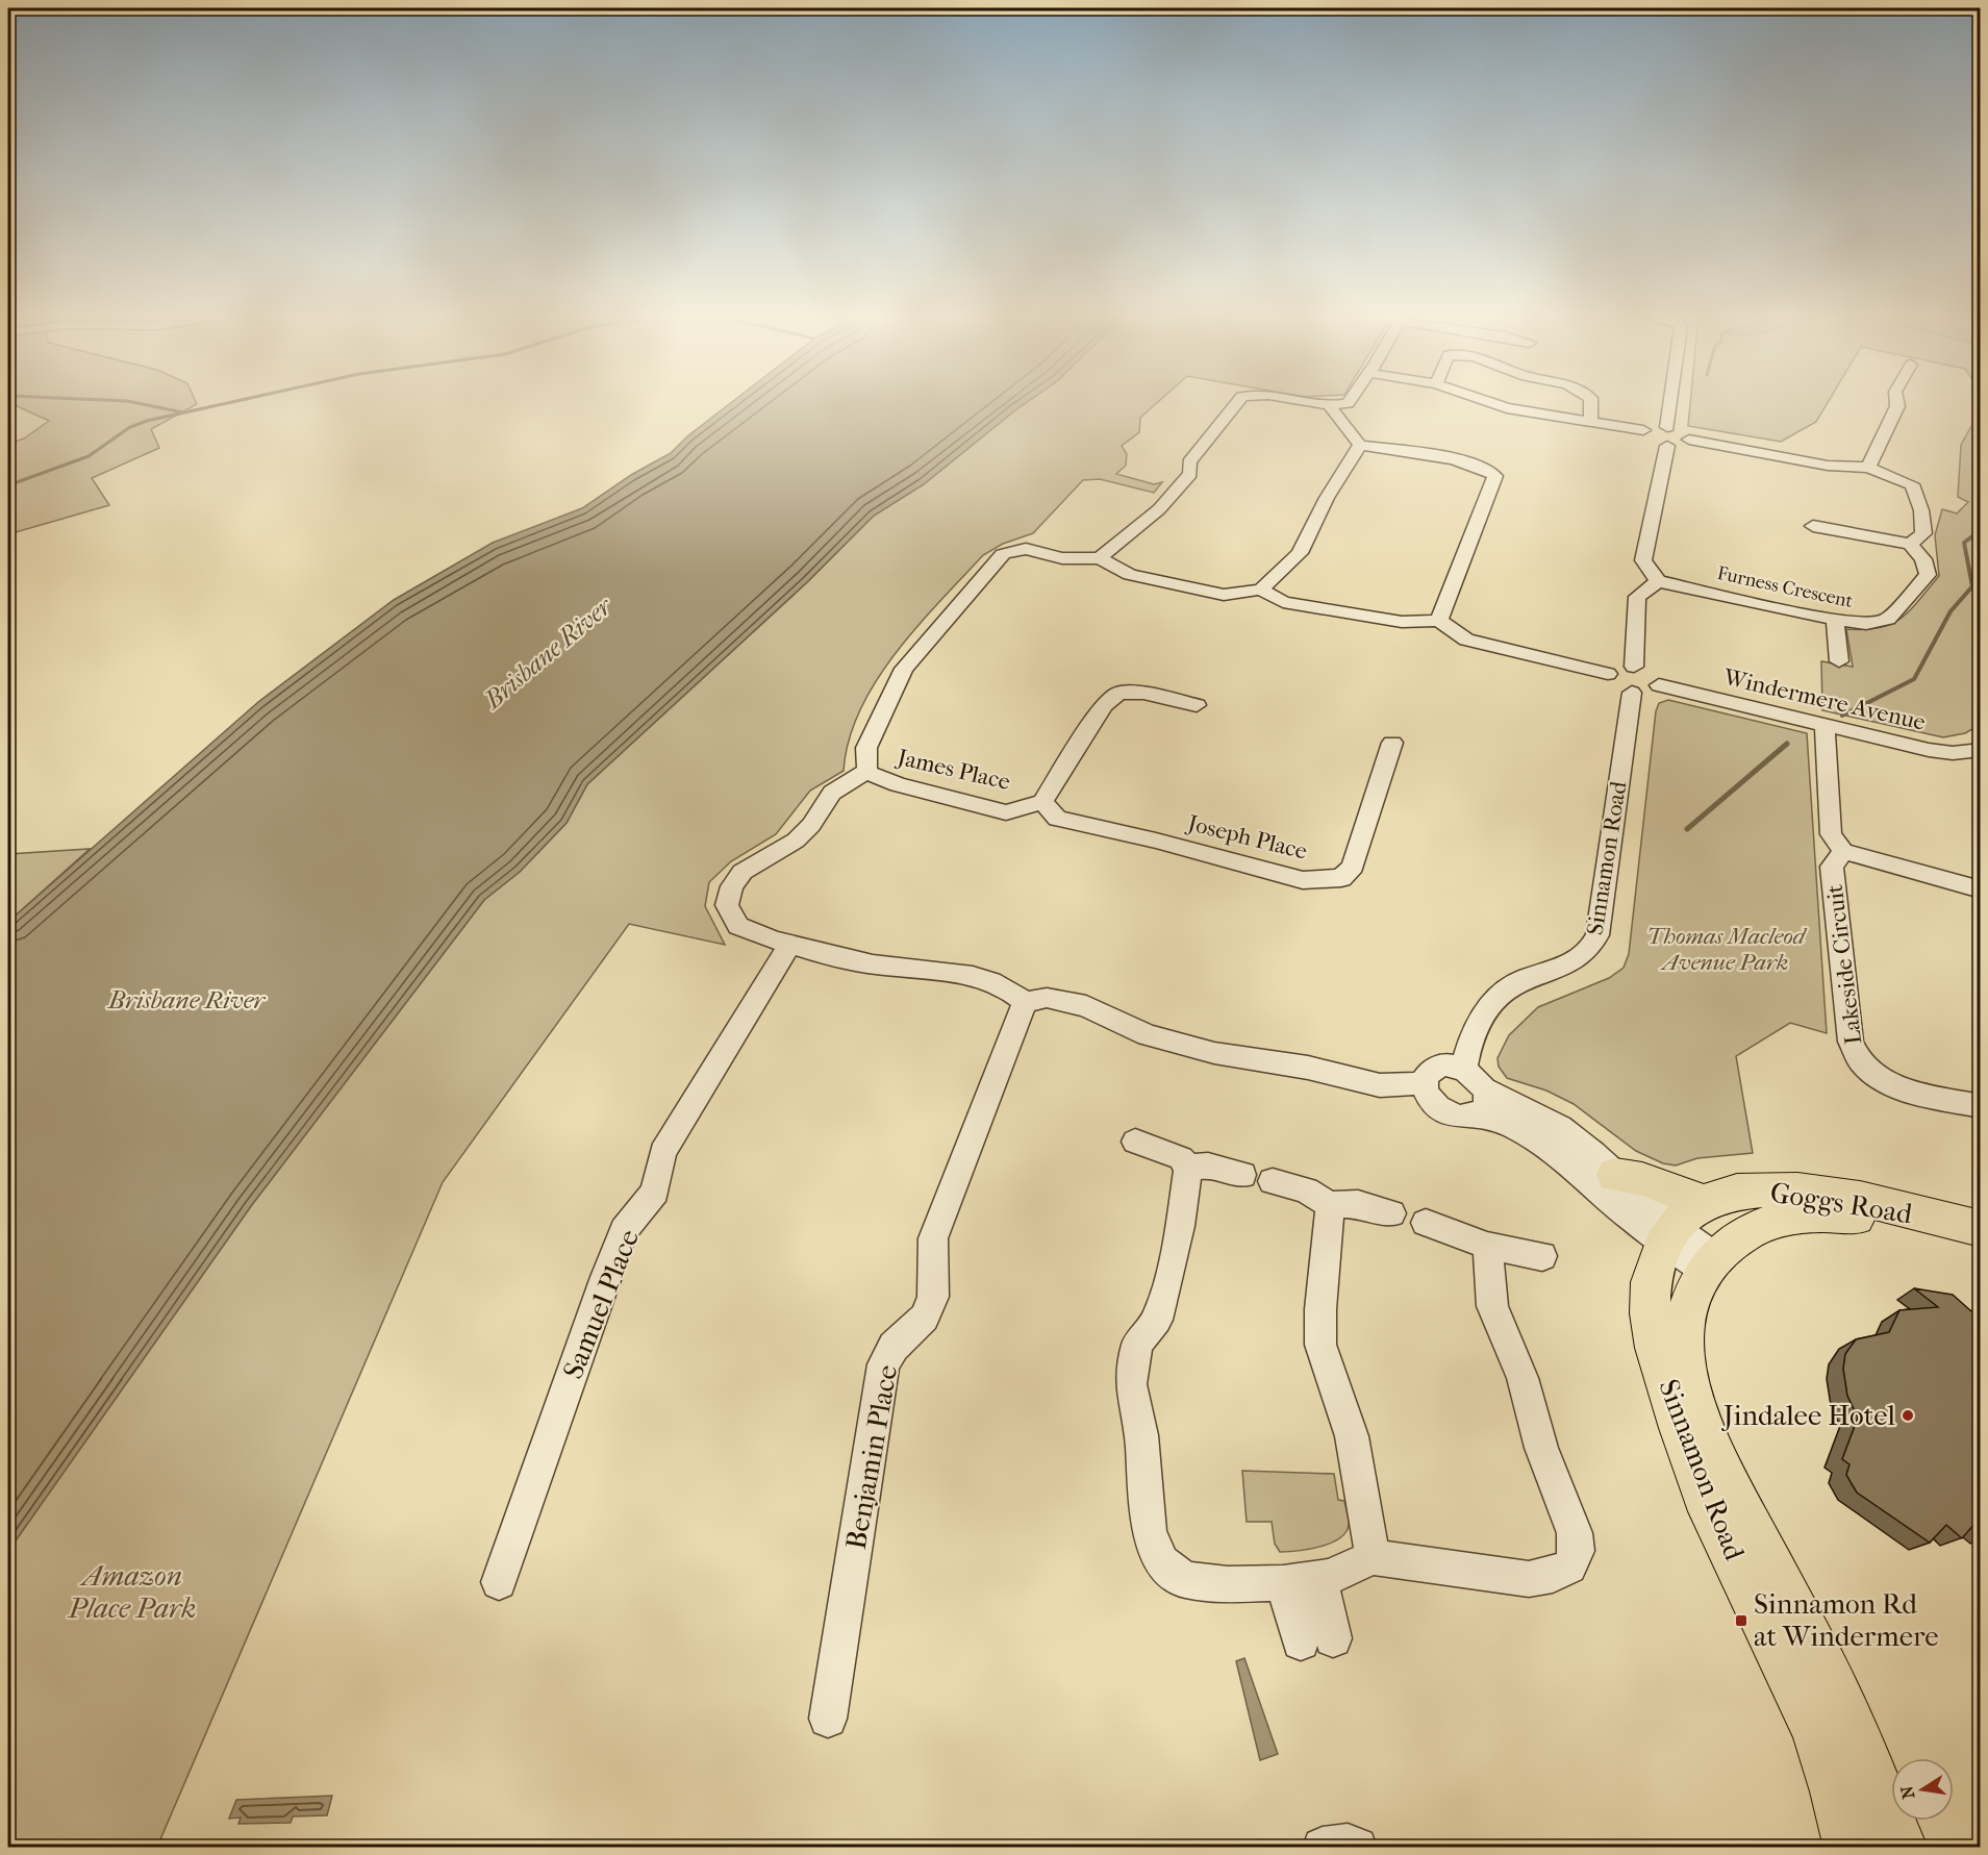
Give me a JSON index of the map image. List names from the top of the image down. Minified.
{"streets":{"main road":["Sinnamon Road","Goggs Road"],"street":["Furness Crescent","Windermere Avenue","James Place","Joseph Place","Lakeside Circuit","Samuel Place","Benjamin Place"]},"crossings":[["Windermere Avenue","Lakeside Circuit"],["James Place","Joseph Place"],["Sinnamon Road","Goggs Road"]],"water":["Brisbane River"],"parks":["Thomas Macleod Avenue Park","Amazon Place Park"],"places":{"other":["Jindalee Hotel"],"transit":["Sinnamon Rd at Windermere"]},"north":"left"}
